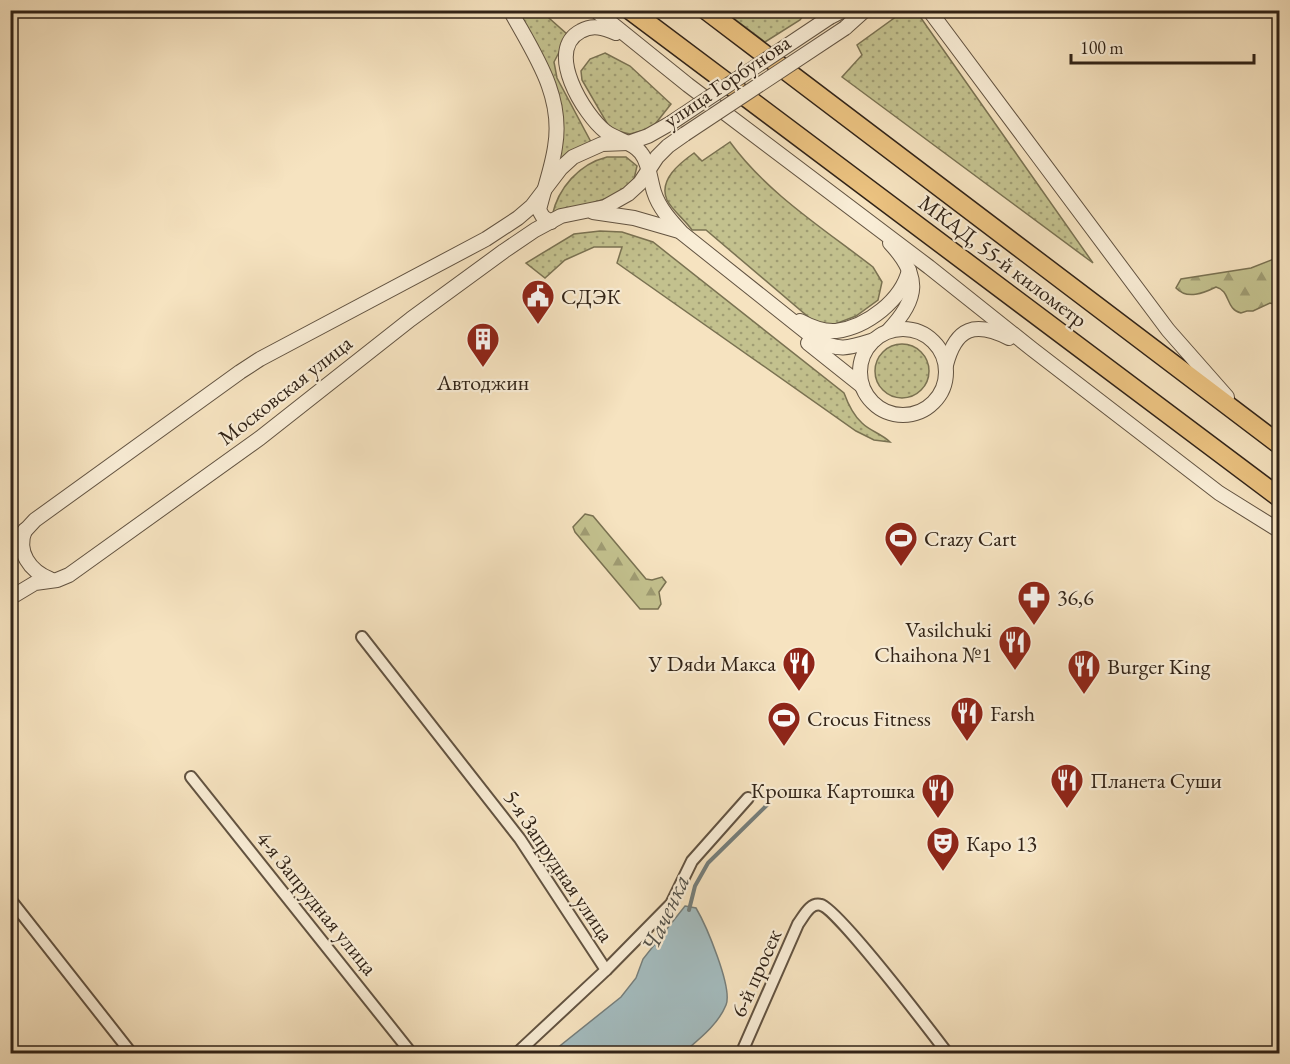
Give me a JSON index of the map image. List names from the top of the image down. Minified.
{"streets":{"highway":["МКАД, 55-й километр"],"street":["улица Горбунова","Московская улица","5-я Запрудная улица","4-я Запрудная улица","6-й просек"]},"crossings":[["улица Горбунова","Московская улица"]],"water":["Чаченка"],"places":{"public building":["СДЭК"],"building":["Автоджин"],"sports":["Crazy Cart","Crocus Fitness"],"pharmacy":["36,6"],"restaurant":["Vasilchuki Chaihona №1","У Dяdи Макса","Burger King","Farsh","Планета Суши","Крошка Картошка"],"theatre":["Каро 13"]},"scale_bar":"100 m"}
